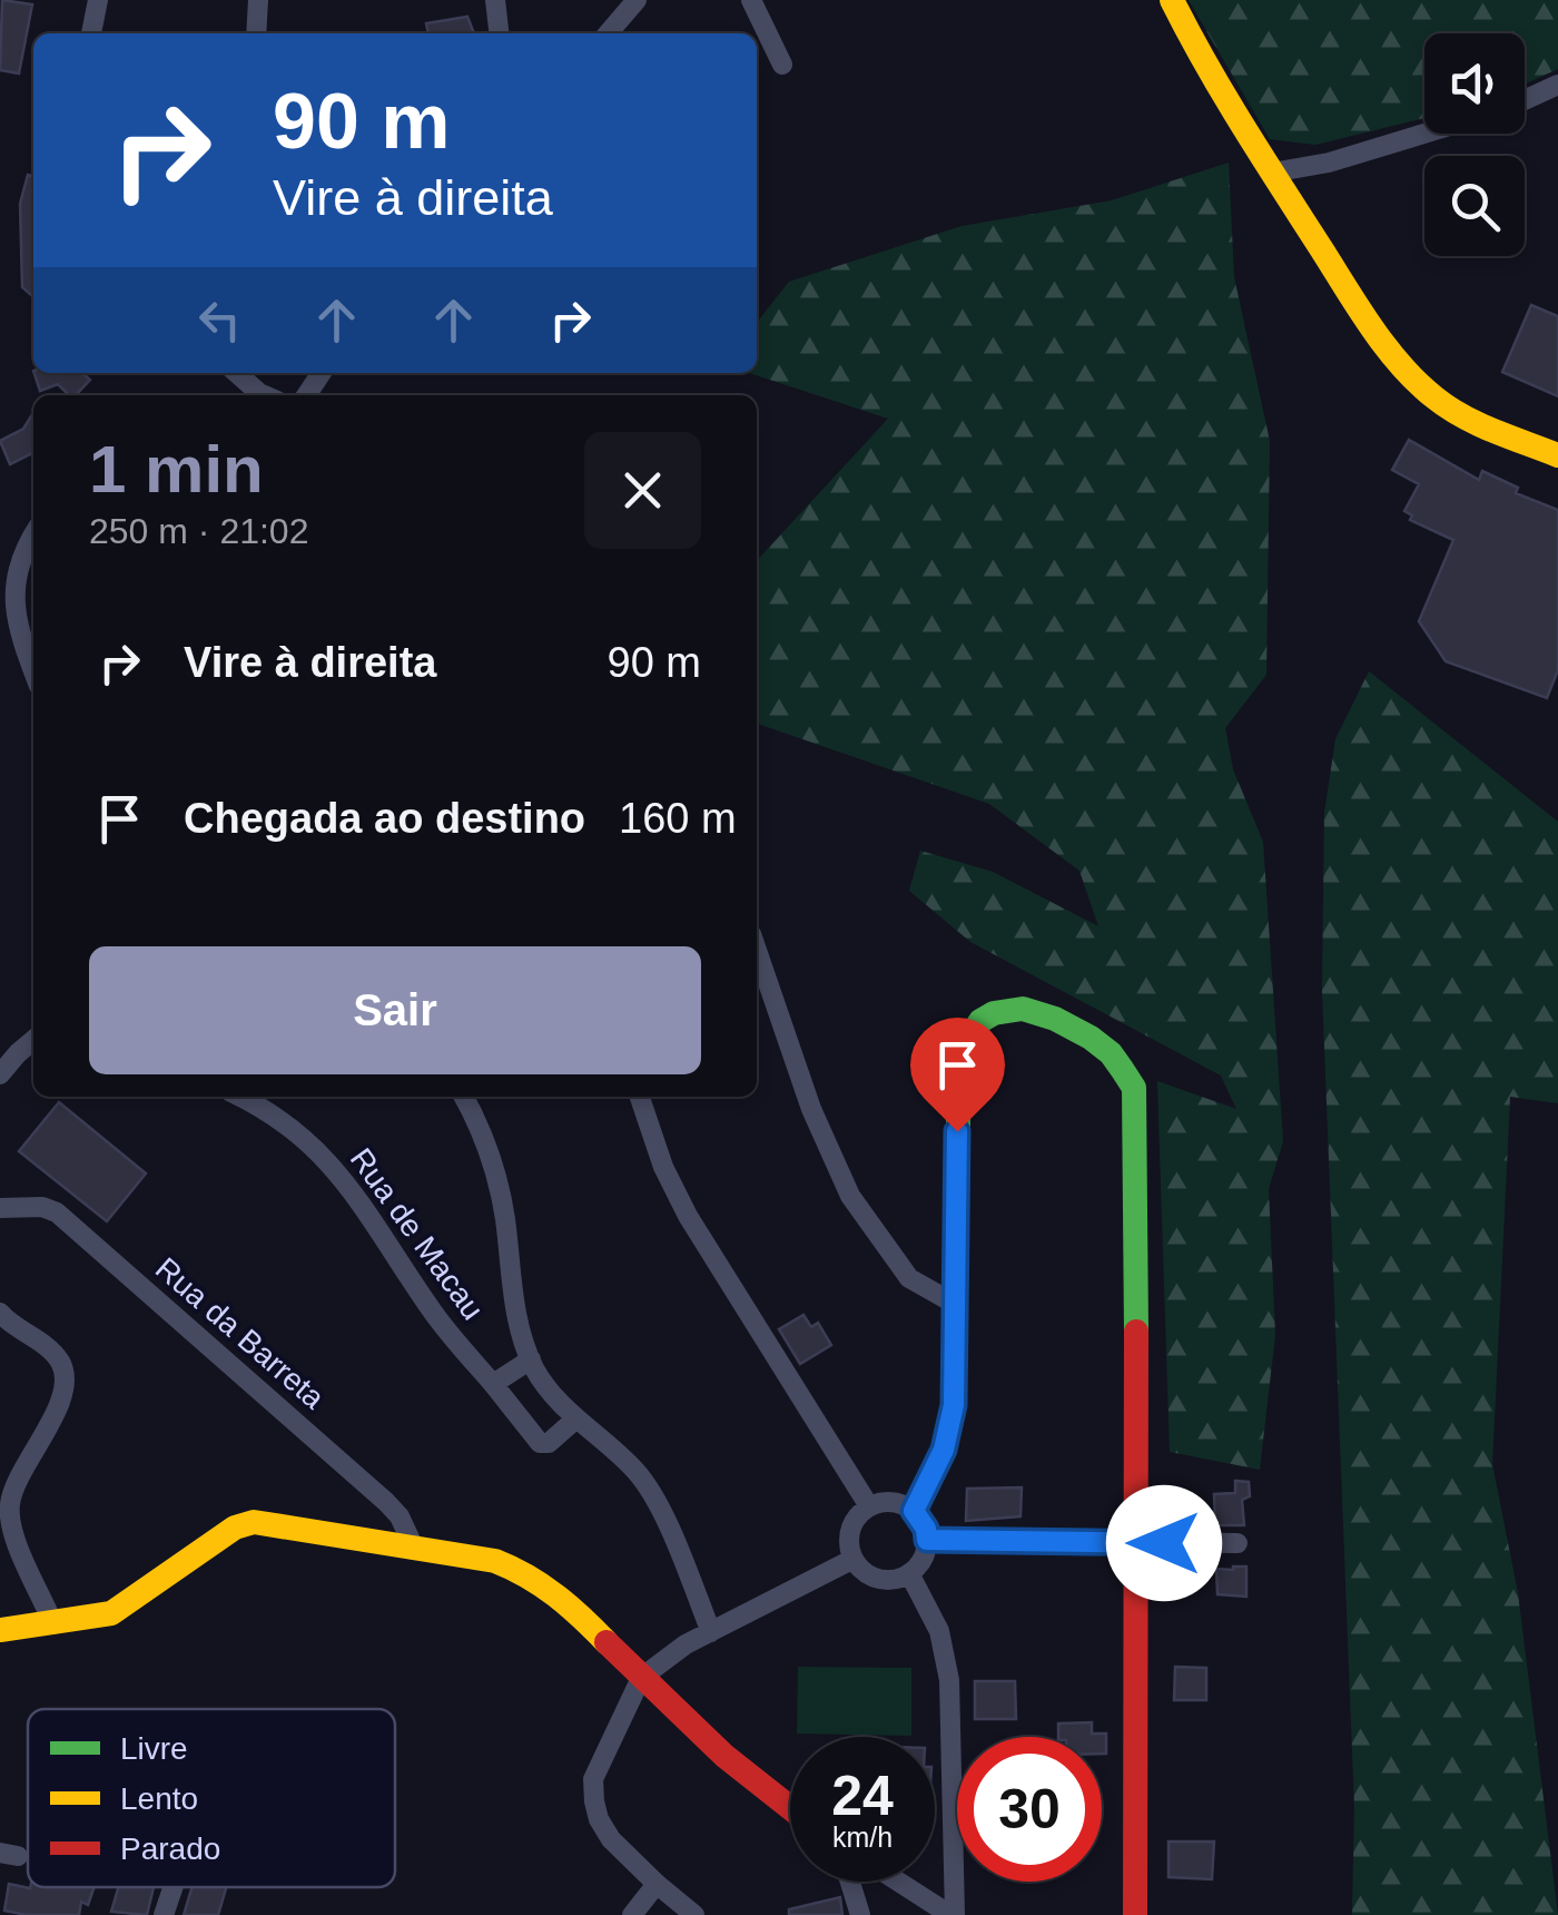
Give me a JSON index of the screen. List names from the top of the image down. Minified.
{"streets":{"street":["Rua de Macau","Rua da Barreta"]},"legend":["Livre","Lento","Parado"],"page":{"turn":["90 m","Vire à direita"],"heading":["1 min","250 m · 21:02"],"list":[{"name":"Vire à direita","value":"90 m"},{"name":"Chegada ao destino","value":"160 m"}],"buttons":"Sair","speed":"24 km/h","limit":"30"}}
